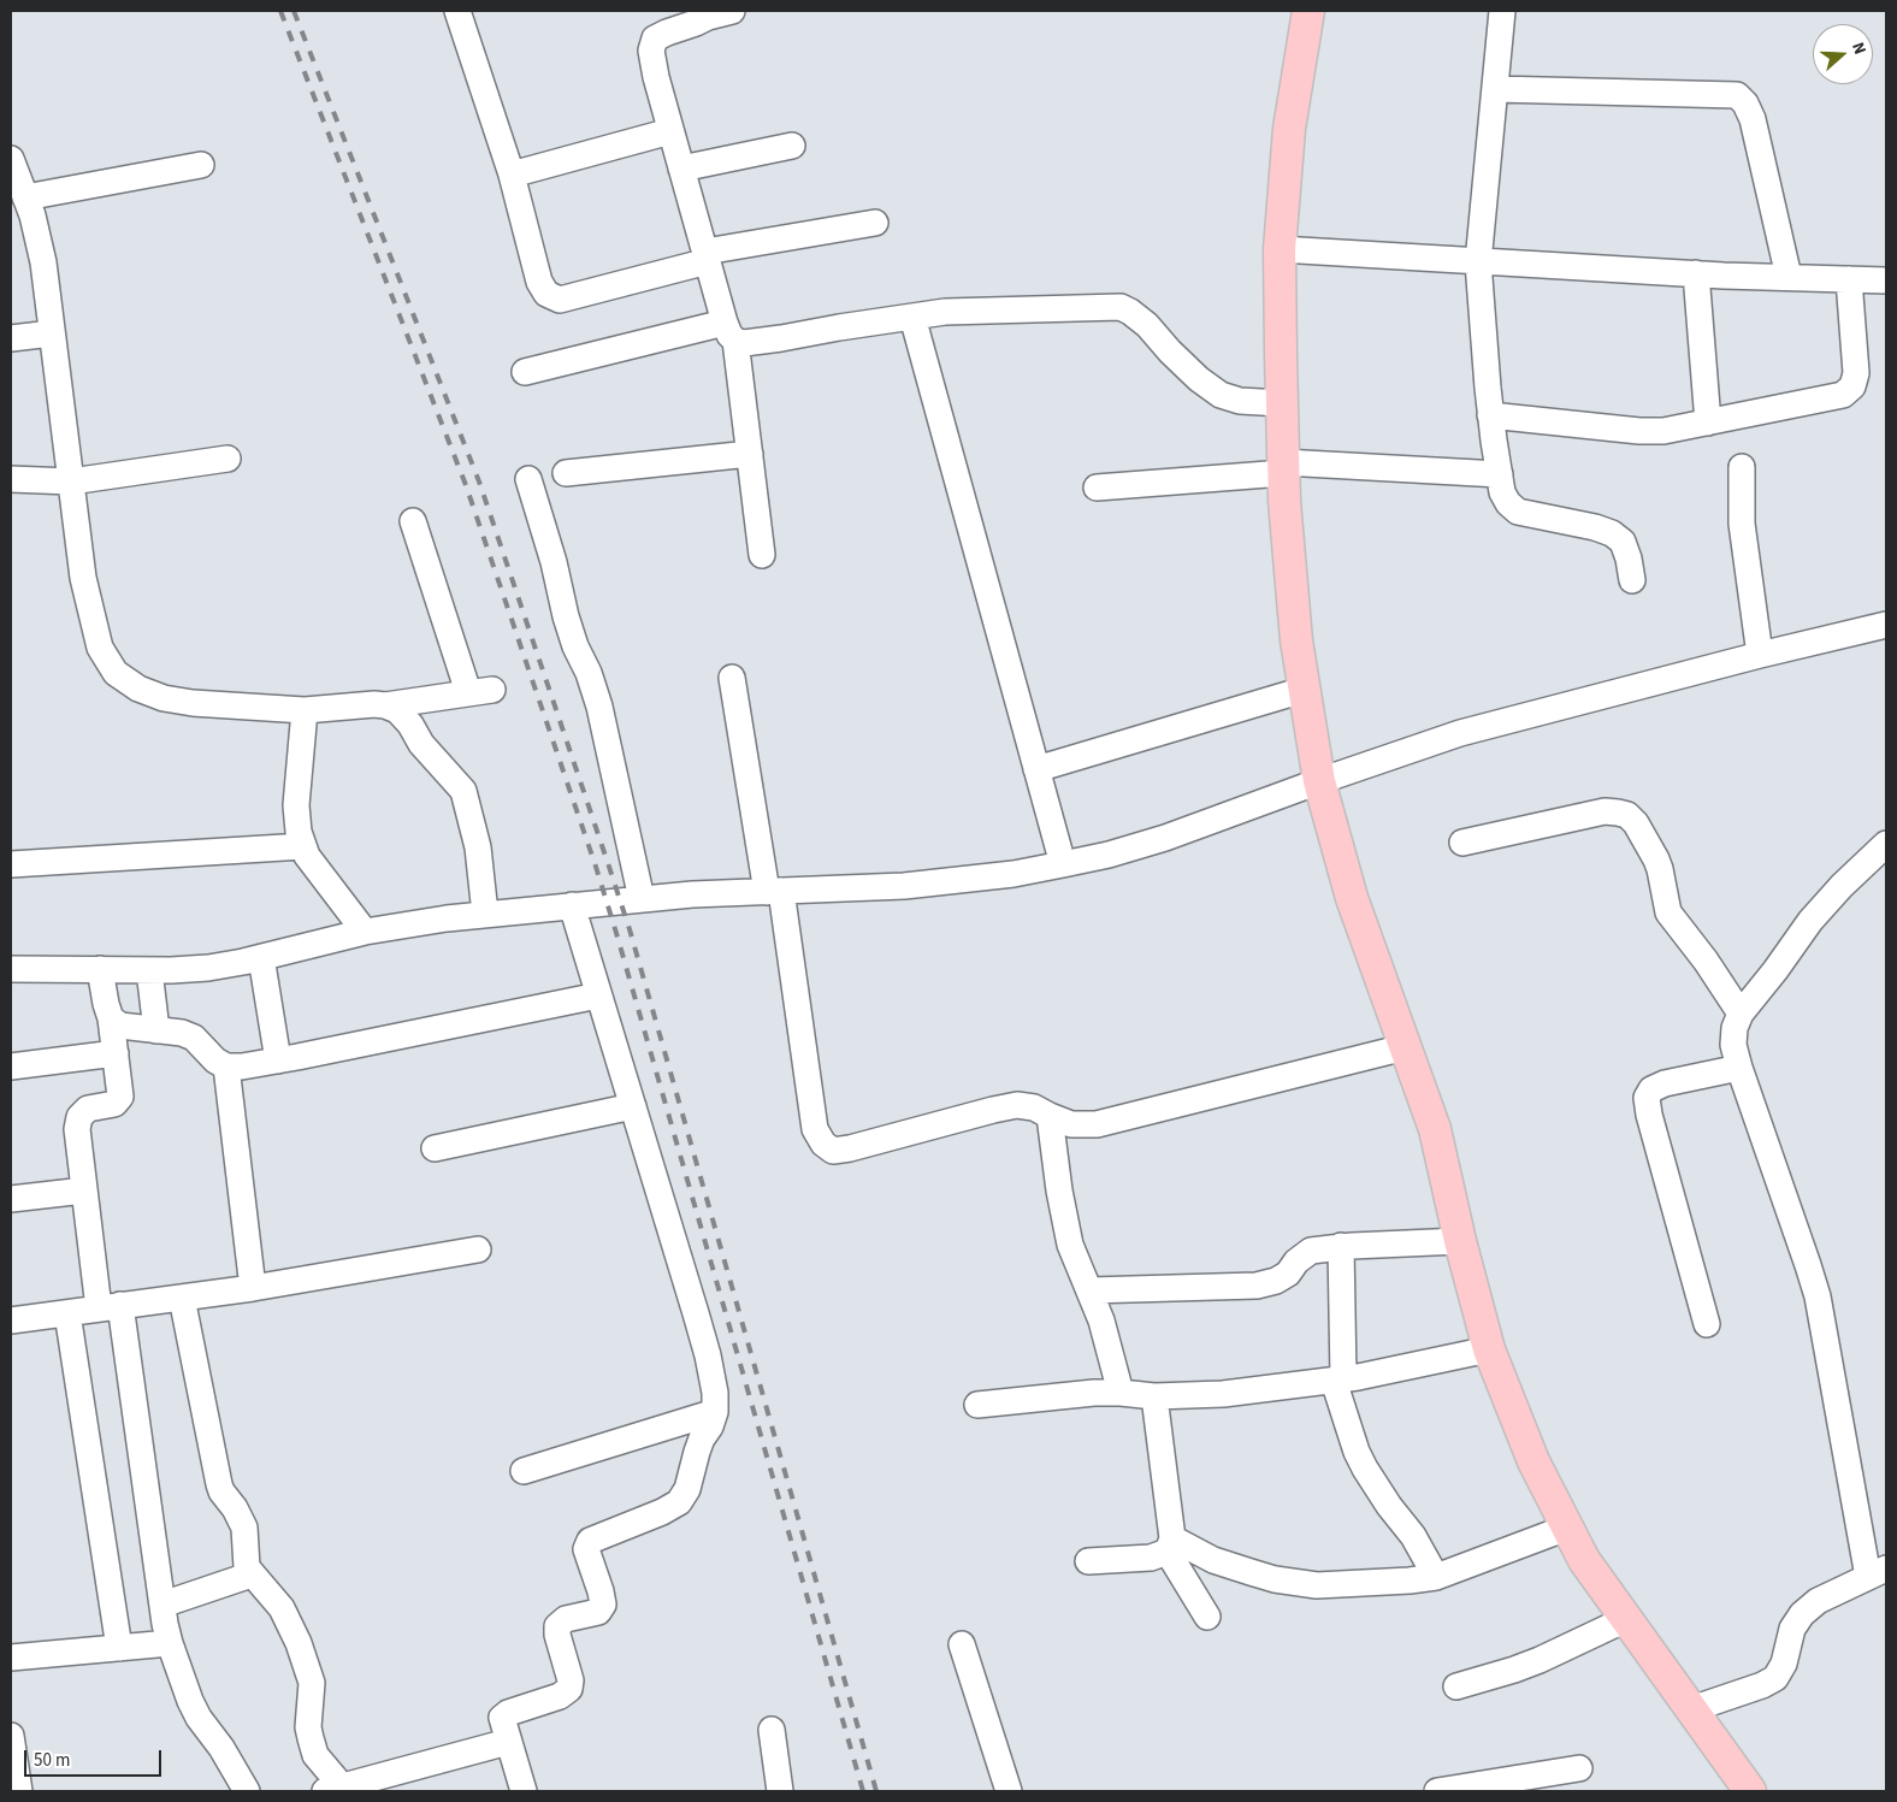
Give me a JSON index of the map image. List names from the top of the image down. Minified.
{"scale_bar":"50 m","north":"right"}
